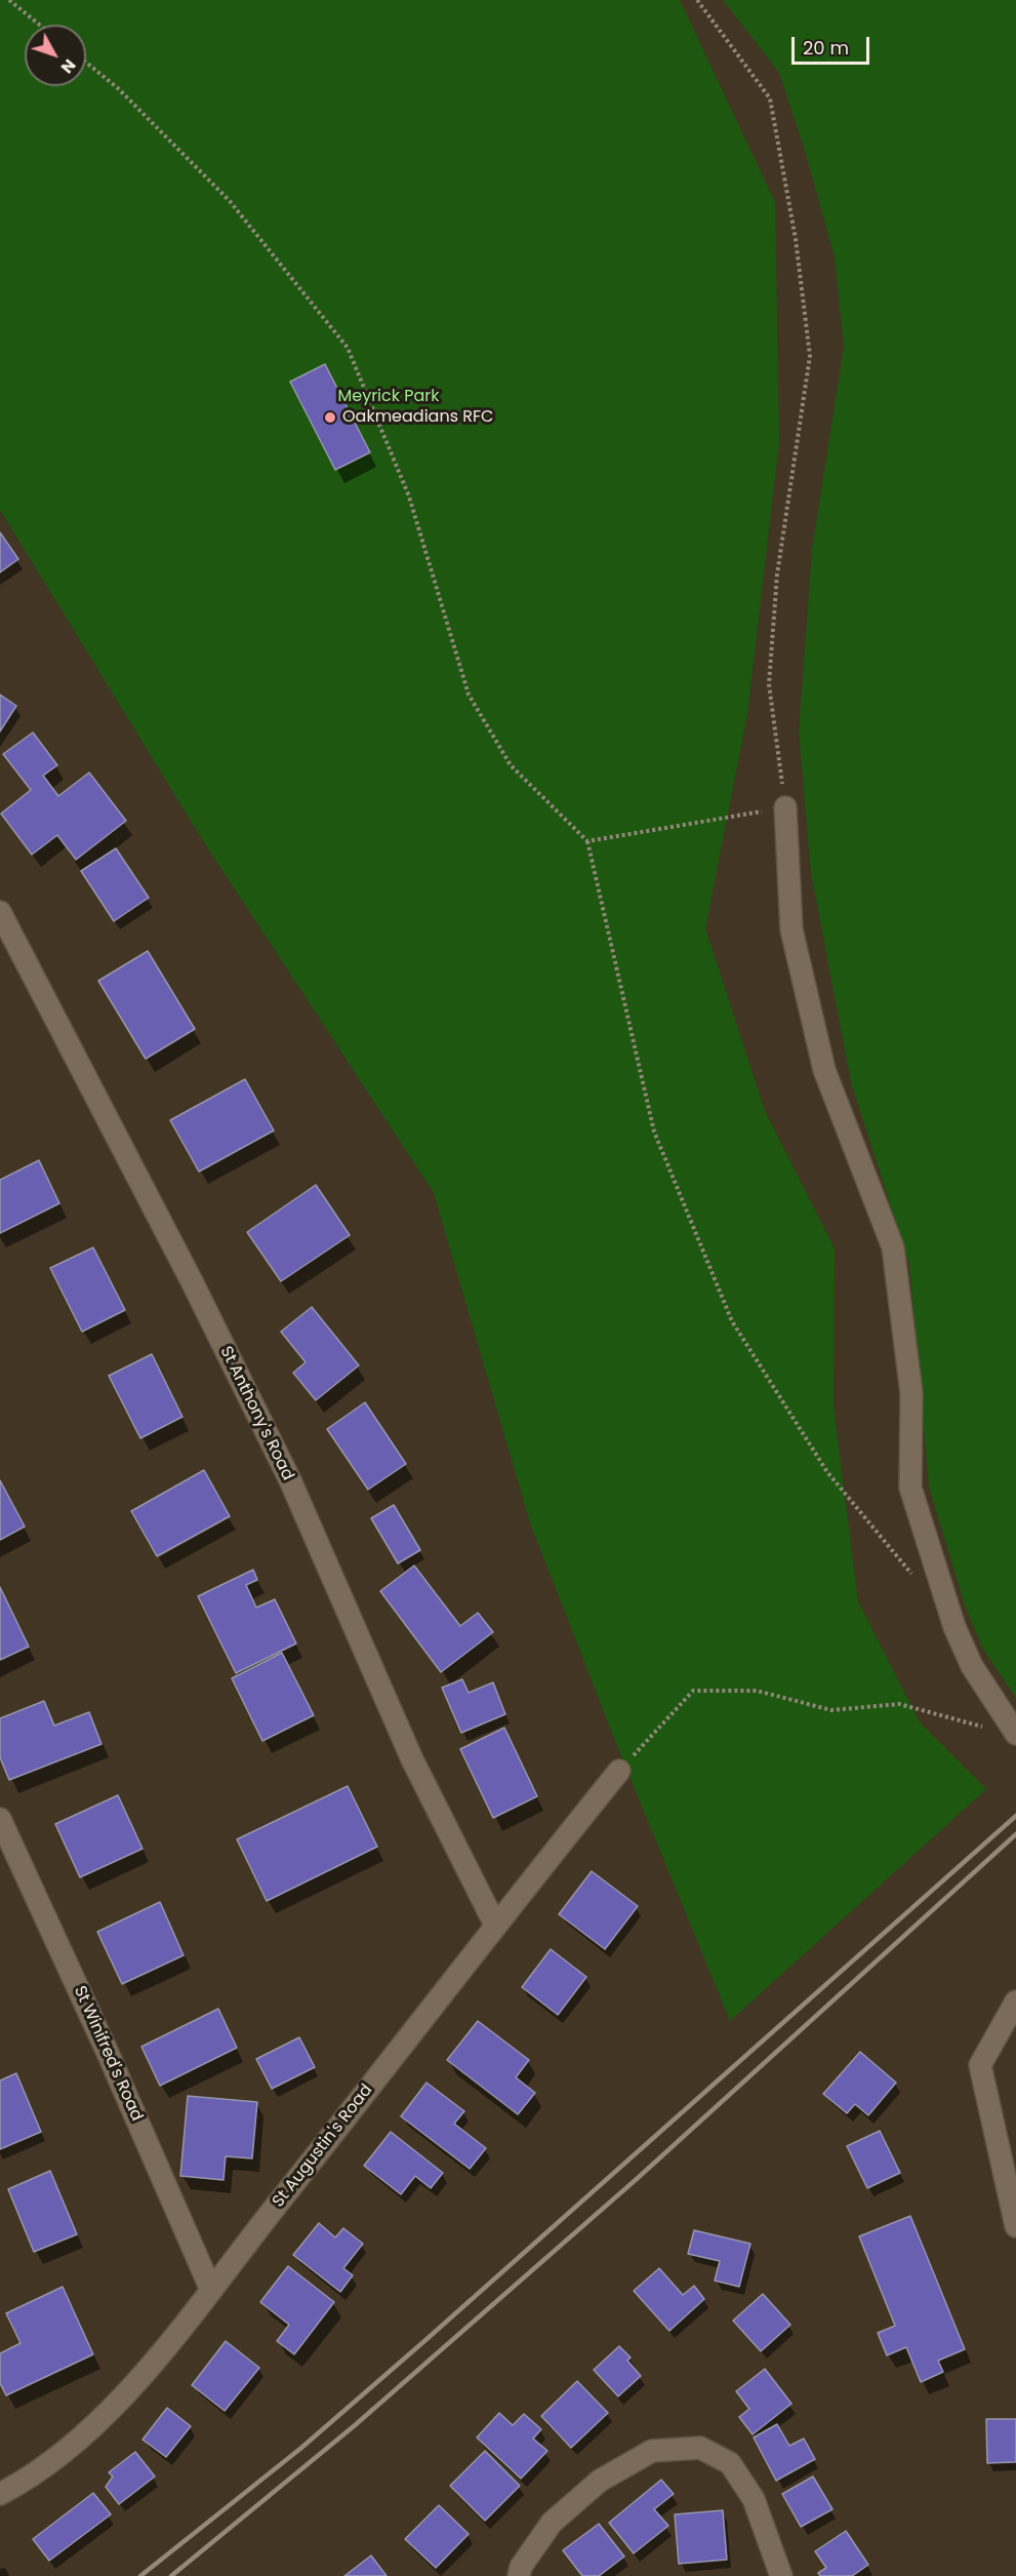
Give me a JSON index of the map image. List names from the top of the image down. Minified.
{"streets":{"street":["St Anthony's Road","St Winifred's Road","St Augustin's Road"]},"crossings":[["St Anthony's Road","St Augustin's Road"],["St Winifred's Road","St Augustin's Road"]],"parks":["Meyrick Park"],"places":["Oakmeadians RFC"],"scale_bar":"20 m","north":"bottom right"}
